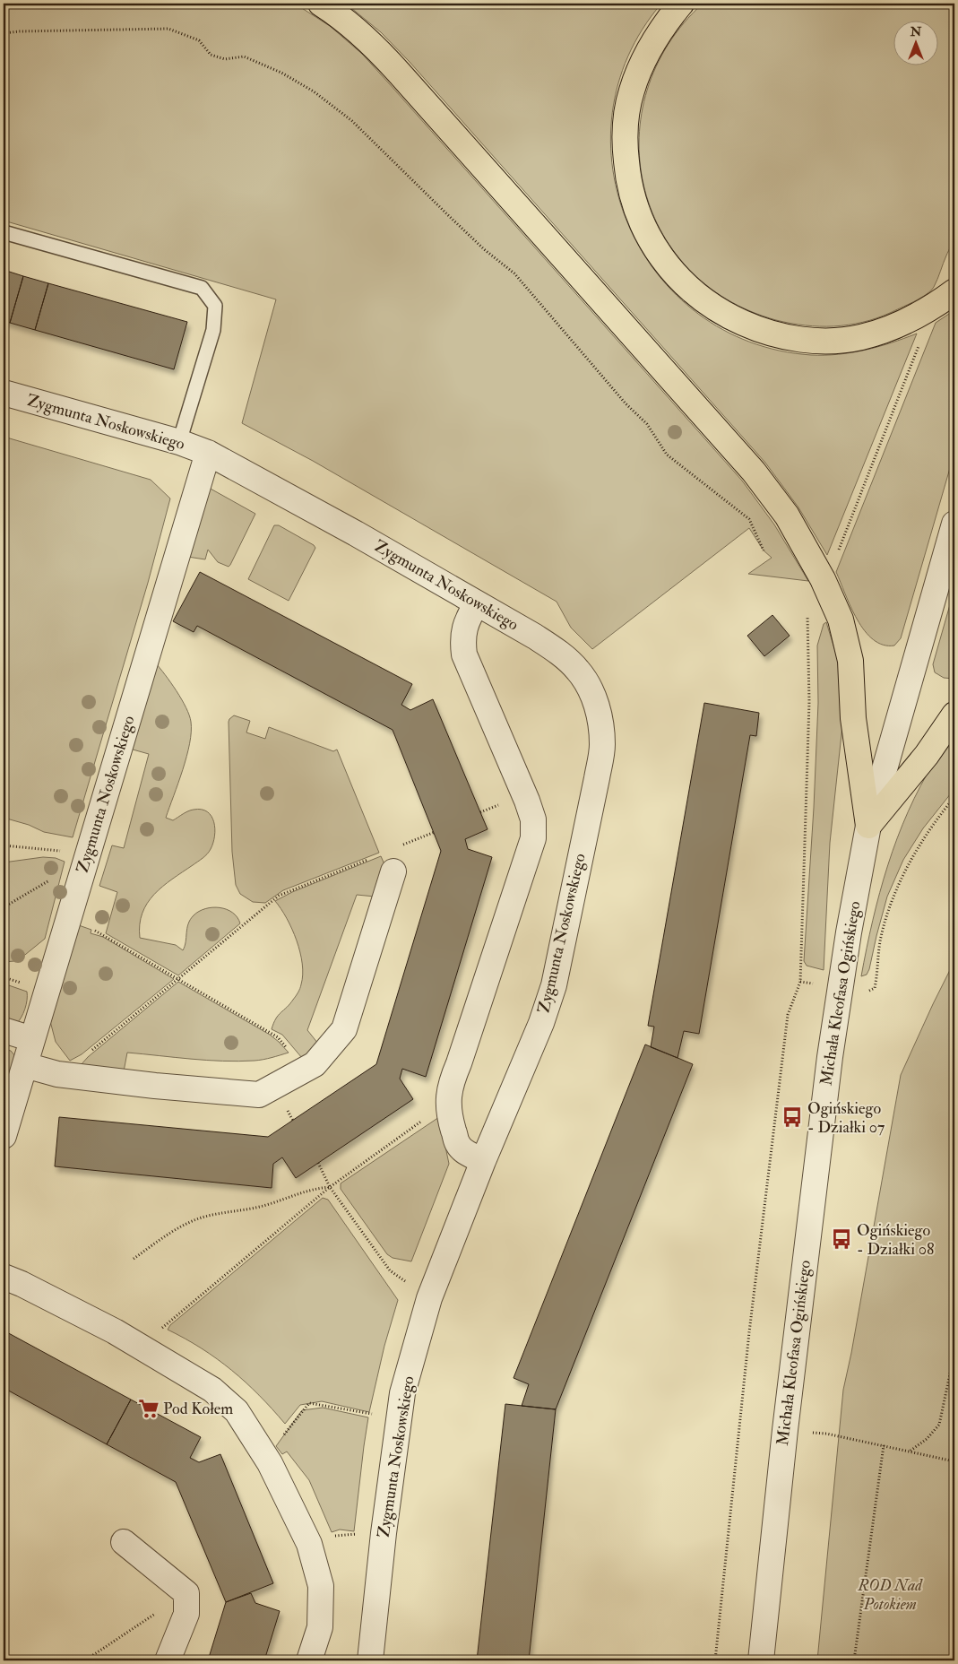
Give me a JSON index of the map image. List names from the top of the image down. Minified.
{"streets":{"street":["Zygmunta Noskowskiego","Michała Kleofasa Ogińskiego"]},"parks":["ROD Nad Potokiem"],"places":{"bus stop":["Ogińskiego - Działki 07","Ogińskiego - Działki 08"],"supermarket":["Pod Kołem"]},"north":"top"}
